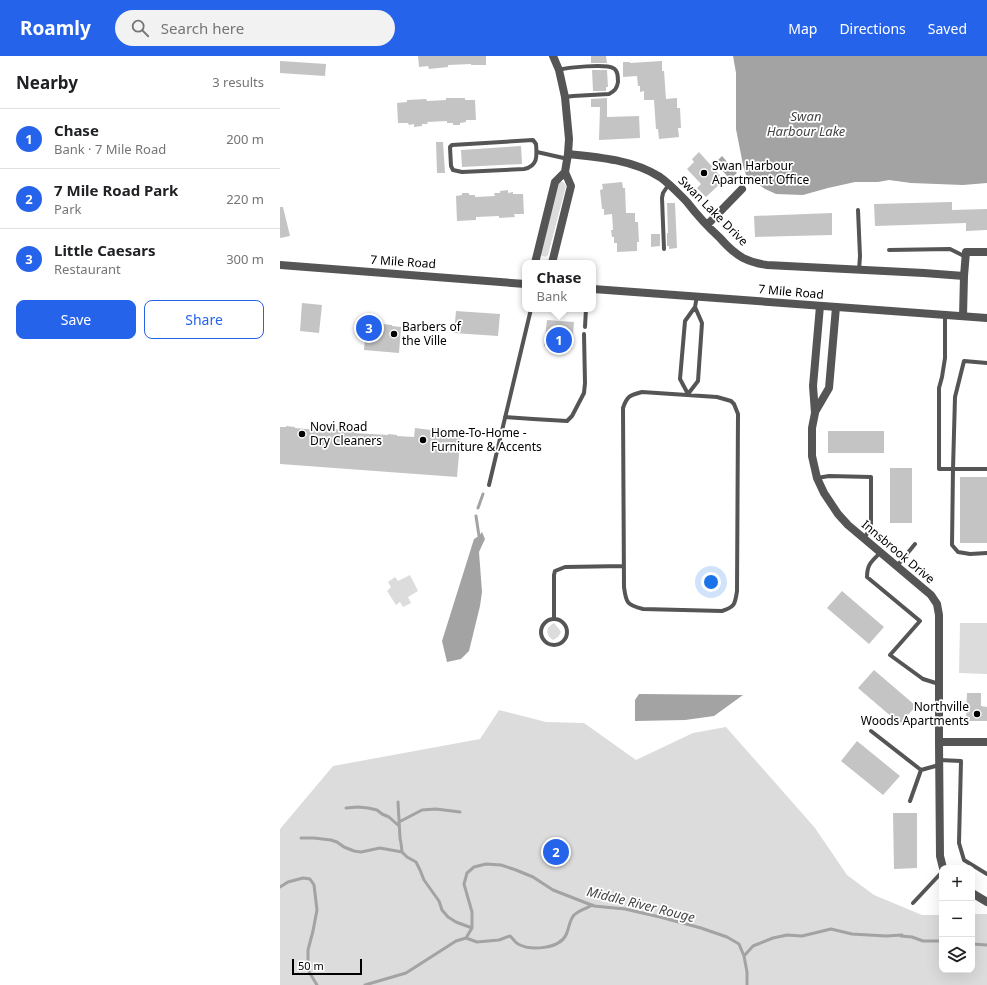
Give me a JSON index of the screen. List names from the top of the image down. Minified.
{"streets":{"street":["Swan Lake Drive","7 Mile Road","Innsbrook Drive"]},"crossings":[["7 Mile Road","Innsbrook Drive"]],"water":["Swan Harbour Lake","Middle River Rouge"],"places":["Swan Harbour Apartment Office","Barbers of the Ville","Novi Road Dry Cleaners","Home-To-Home - Furniture & Accents","Northville Woods Apartments"],"scale_bar":"50 m","page":{"header":"Roamly","search":"Search here","nav":["Map","Directions","Saved"],"heading":["Nearby","3 results"],"list":[{"mark":"1","name":"Chase","note":"Bank · 7 Mile Road","value":"200 m"},{"mark":"2","name":"7 Mile Road Park","note":"Park","value":"220 m"},{"mark":"3","name":"Little Caesars","note":"Restaurant","value":"300 m"}],"popup":["Chase","Bank"],"buttons":["Save","Share"],"pins":["3","1","2"],"map_buttons":["+","−"],"scale":"50 m"}}
